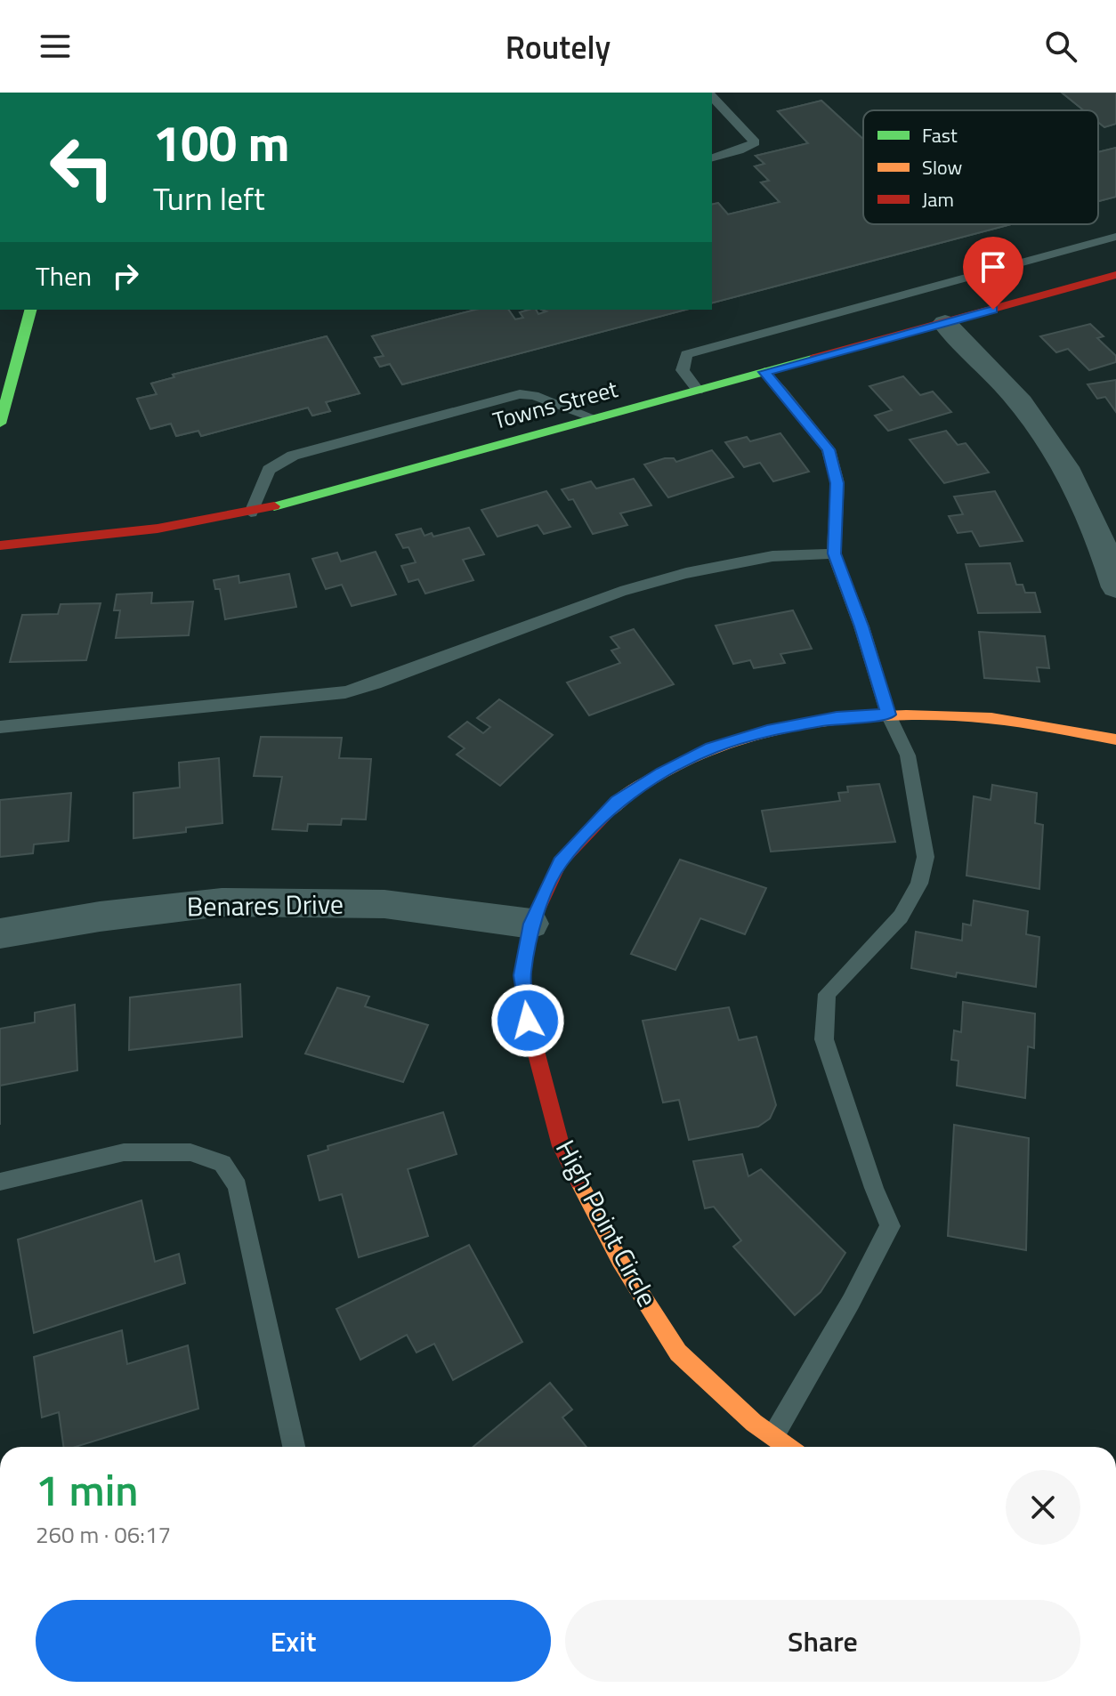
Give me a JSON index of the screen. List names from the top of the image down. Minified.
{"streets":{"street":["Towns Street","Benares Drive","High Point Circle"]},"crossings":[["Benares Drive","High Point Circle"]],"legend":["Fast","Slow","Jam"],"page":{"header":"Routely","turn":["100 m","Turn left"],"then":"Then","heading":["1 min","260 m · 06:17"],"buttons":["Exit","Share"]}}
